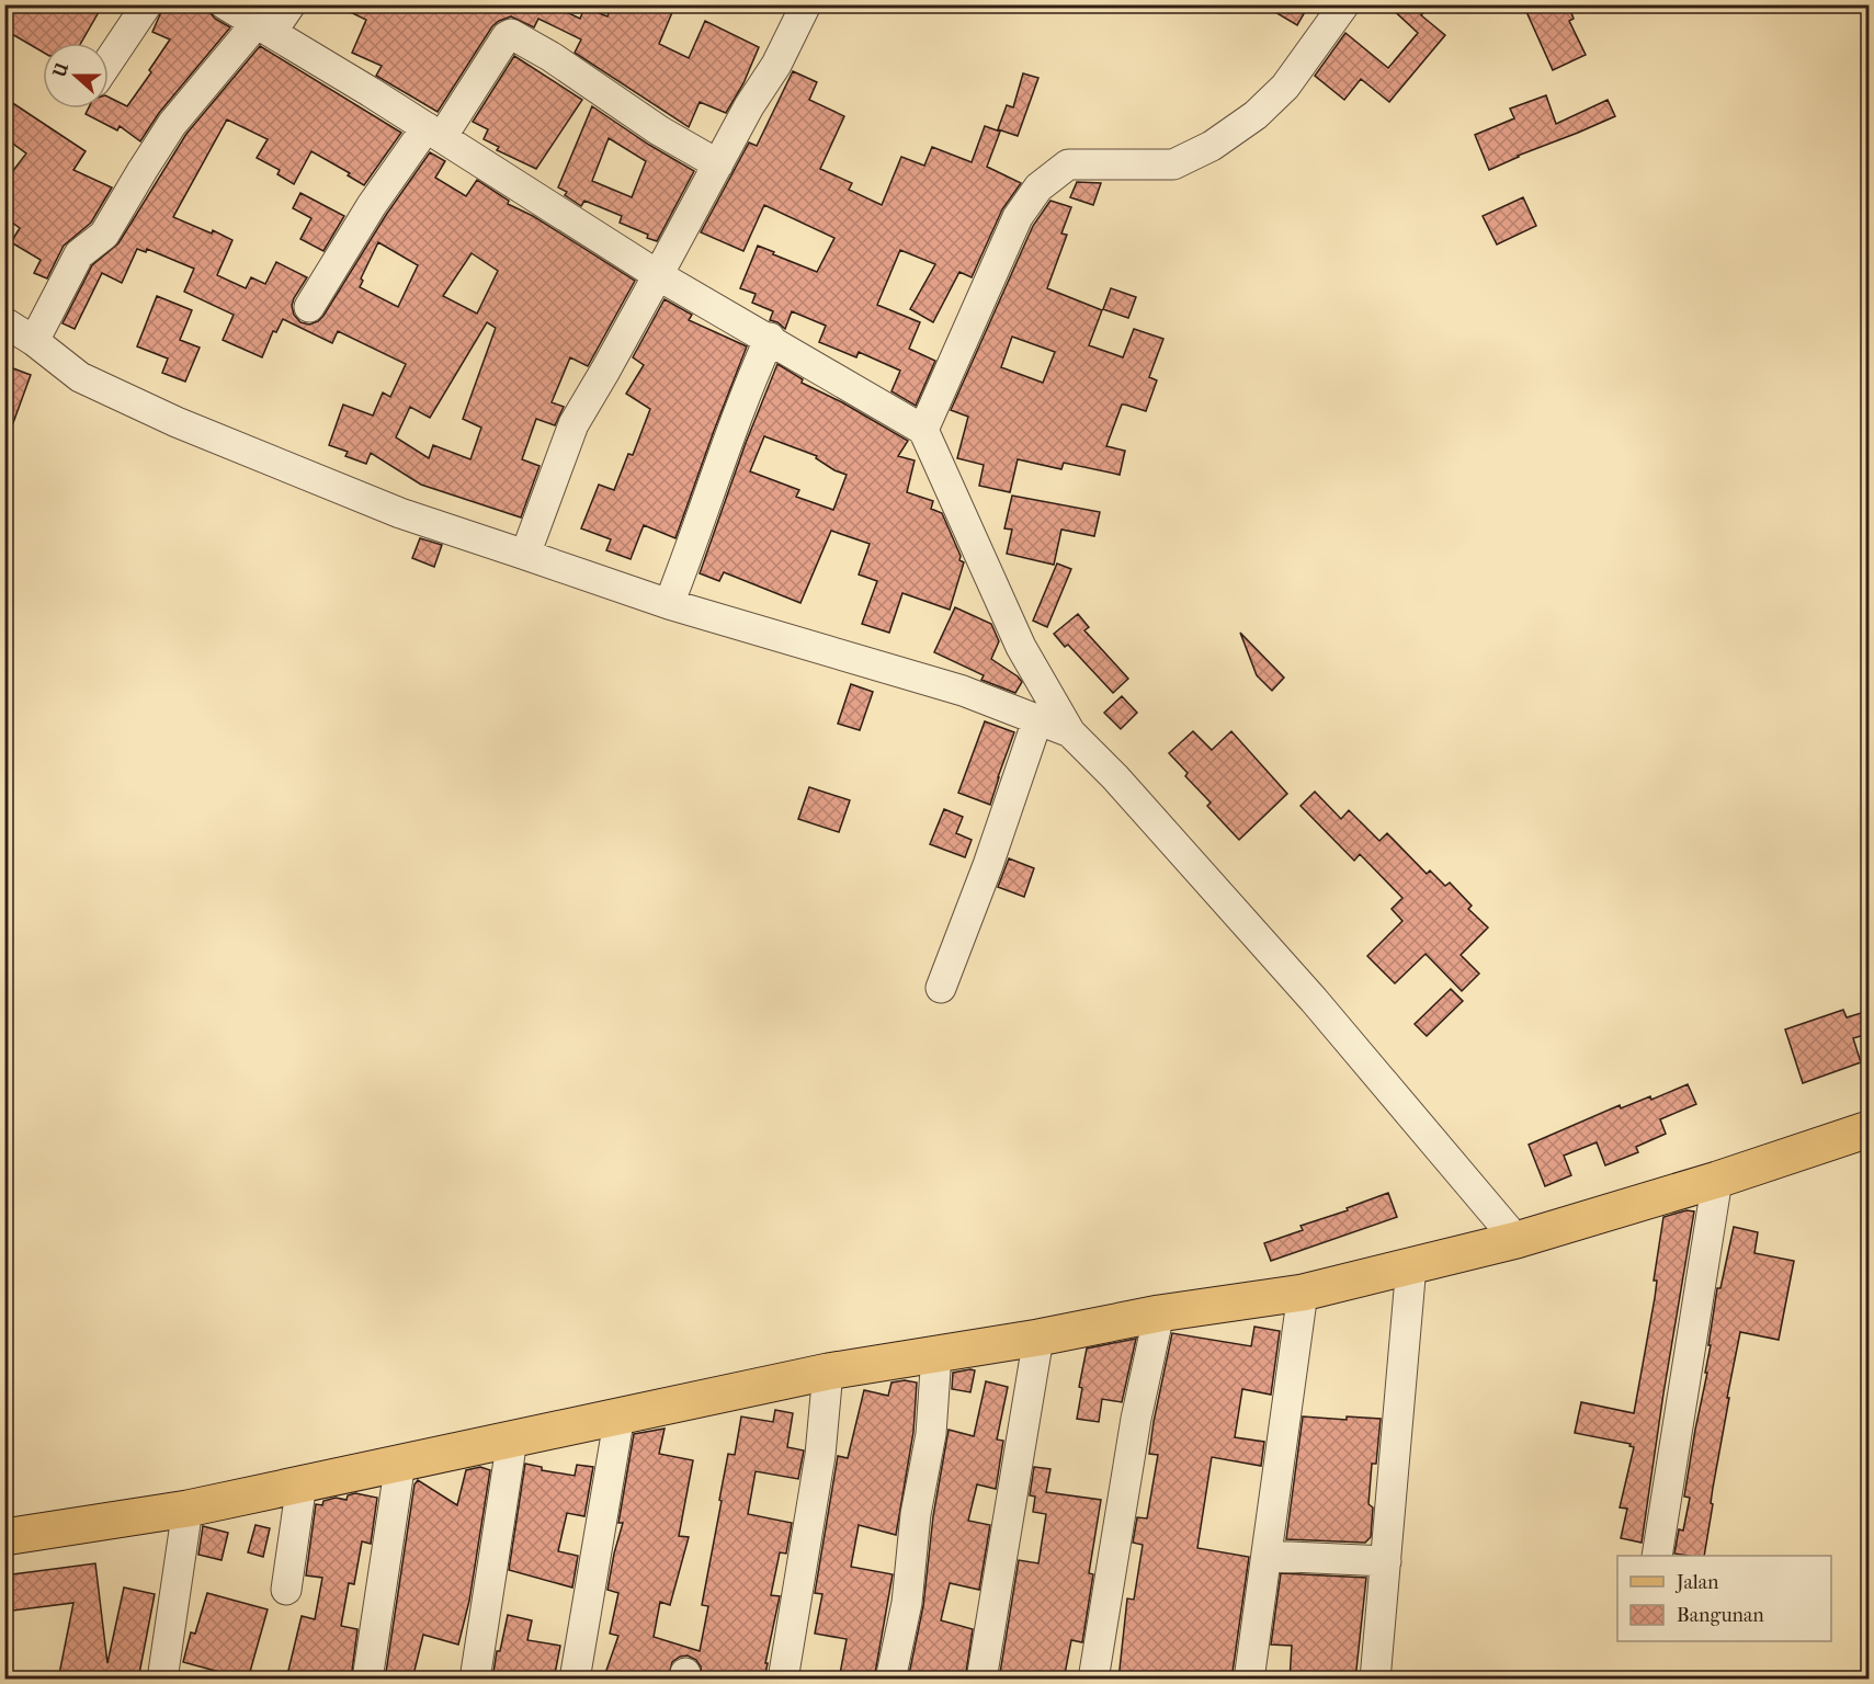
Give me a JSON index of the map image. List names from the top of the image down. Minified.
{"legend":["Jalan","Bangunan"],"north":"left"}
